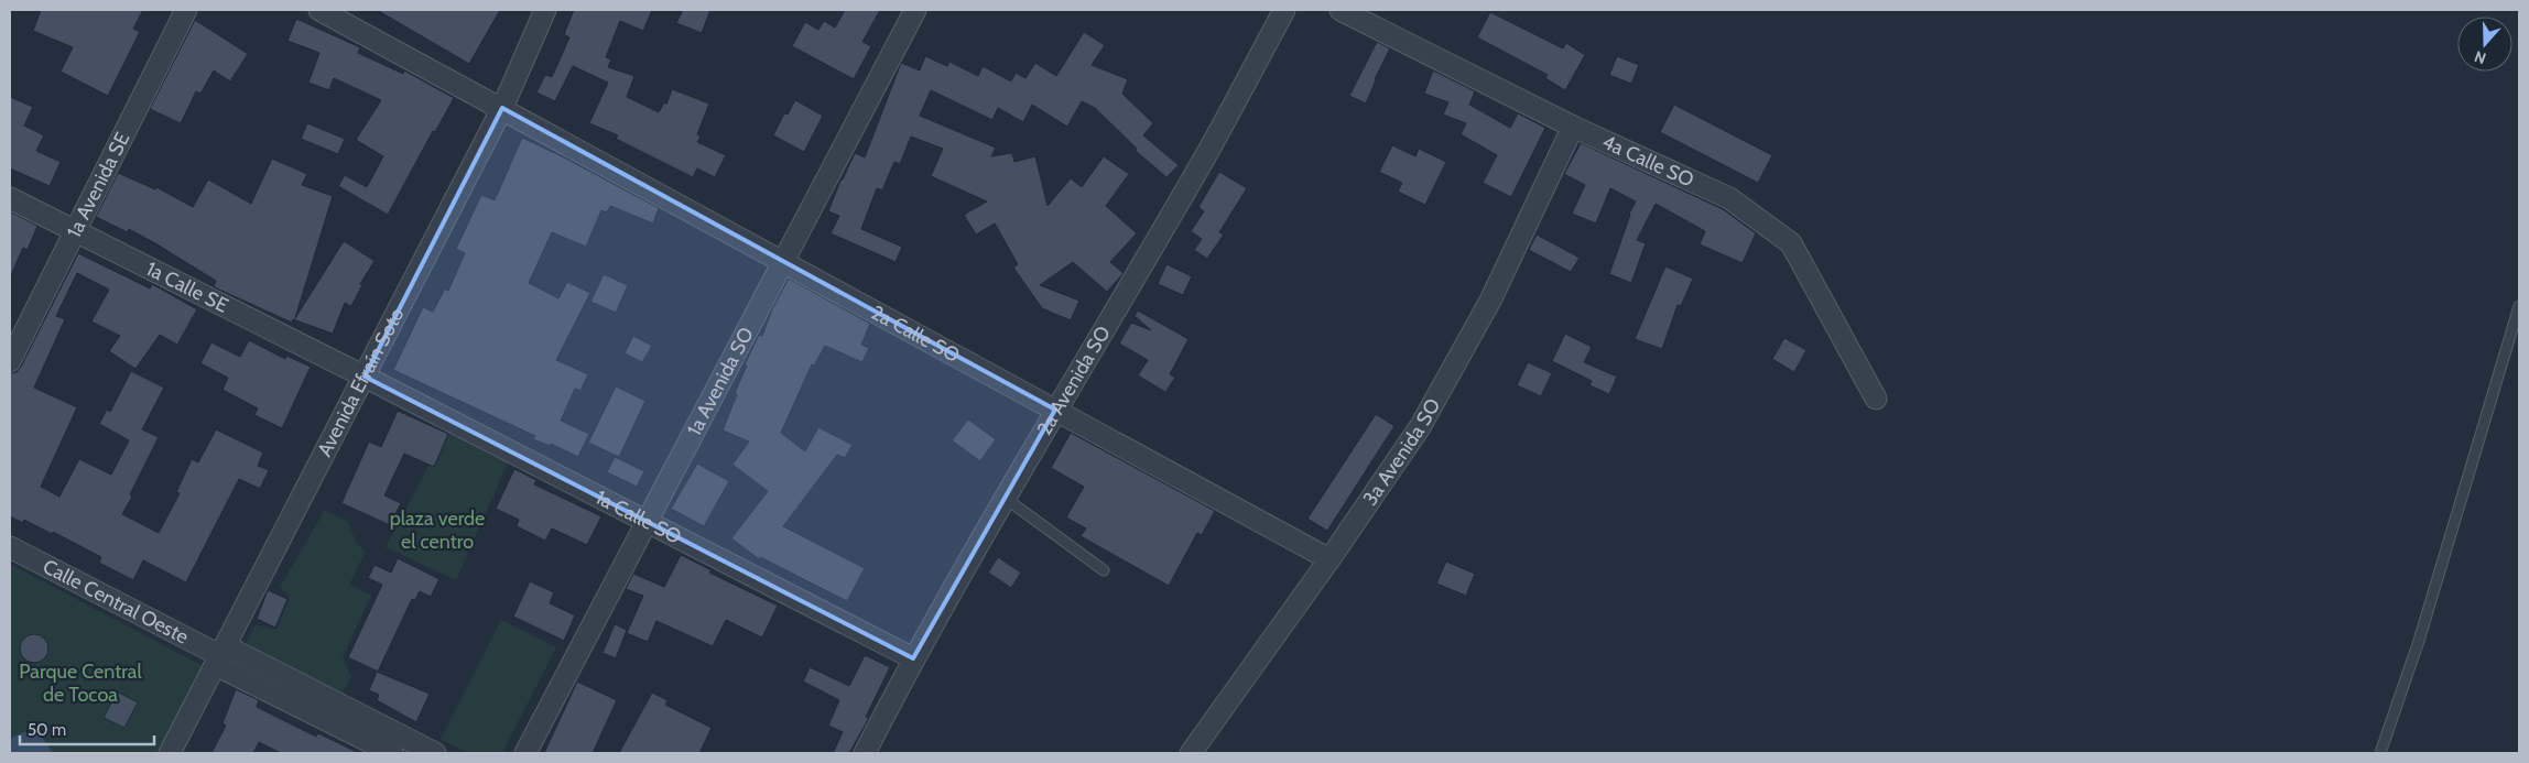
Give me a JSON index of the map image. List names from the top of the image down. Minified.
{"streets":{"street":["4a Calle SO","1a Avenida SE","1a Calle SE","2a Calle SO","2a Avenida SO","1a Avenida SO","Avenida Efraín Soto","3a Avenida SO","1a Calle SO","Calle Central Oeste"]},"crossings":[["4a Calle SO","3a Avenida SO"],["1a Avenida SE","1a Calle SE"],["1a Calle SE","Avenida Efraín Soto"],["1a Calle SE","1a Calle SO"],["2a Calle SO","2a Avenida SO"],["2a Calle SO","1a Avenida SO"],["2a Calle SO","Avenida Efraín Soto"],["2a Calle SO","3a Avenida SO"],["2a Avenida SO","1a Calle SO"],["1a Avenida SO","1a Calle SO"],["Avenida Efraín Soto","1a Calle SO"],["Avenida Efraín Soto","Calle Central Oeste"]],"parks":["plaza verde el centro","Parque Central de Tocoa"],"scale_bar":"50 m","north":"bottom"}
